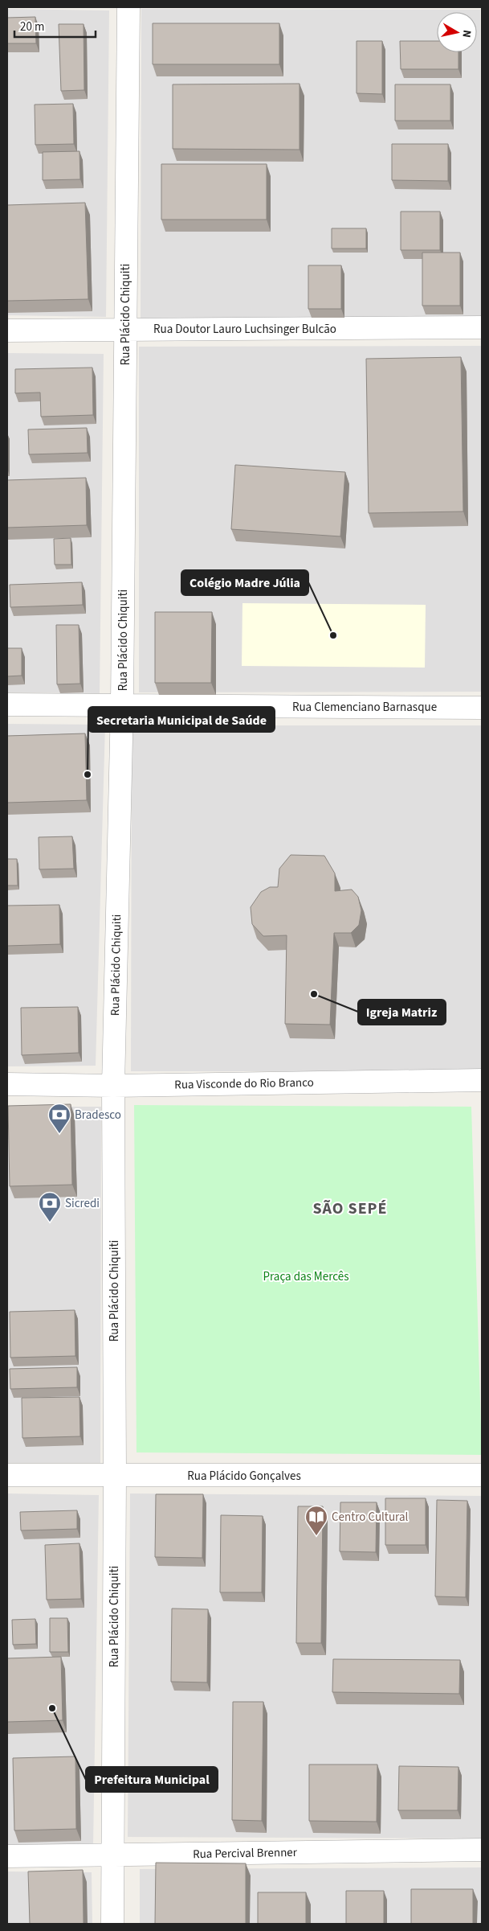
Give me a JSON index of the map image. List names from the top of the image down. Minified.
{"streets":{"street":["Rua Plácido Chiquiti","Rua Doutor Lauro Luchsinger Bulcão","Rua Clemenciano Barnasque","Rua Visconde do Rio Branco","Rua Plácido Gonçalves","Rua Percival Brenner"]},"crossings":[["Rua Plácido Chiquiti","Rua Doutor Lauro Luchsinger Bulcão"],["Rua Plácido Chiquiti","Rua Clemenciano Barnasque"],["Rua Plácido Chiquiti","Rua Visconde do Rio Branco"],["Rua Plácido Chiquiti","Rua Plácido Gonçalves"],["Rua Plácido Chiquiti","Rua Percival Brenner"]],"districts":["SÃO SEPÉ"],"parks":["Praça das Mercês"],"places":{"other":["Colégio Madre Júlia","Secretaria Municipal de Saúde","Igreja Matriz","Prefeitura Municipal"],"bank":["Bradesco","Sicredi"],"library":["Centro Cultural"]},"scale_bar":"20 m","north":"right"}
